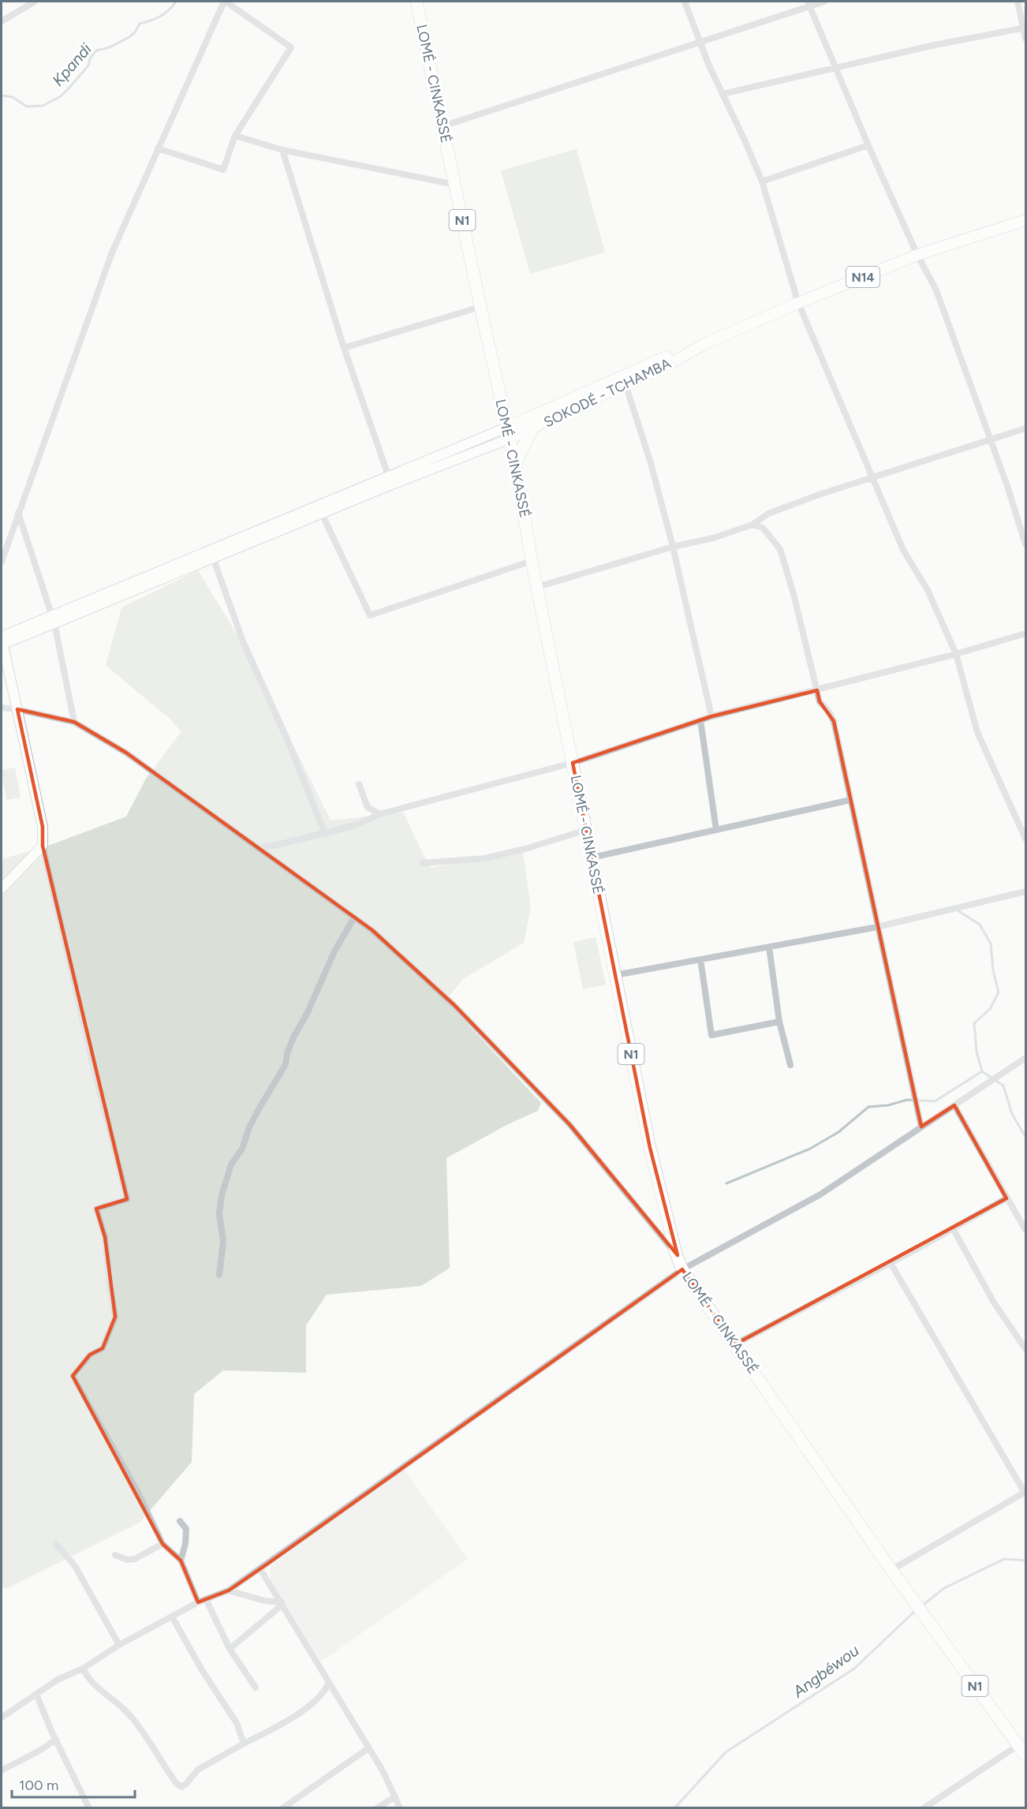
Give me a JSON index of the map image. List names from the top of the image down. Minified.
{"streets":{"highway":["LOMÉ - CINKASSÉ","N1"],"main road":["N14","SOKODÉ - TCHAMBA"]},"crossings":[["LOMÉ - CINKASSÉ","N1"],["LOMÉ - CINKASSÉ","SOKODÉ - TCHAMBA"]],"water":["Kpandi","Angbéwou"],"scale_bar":"100 m"}
